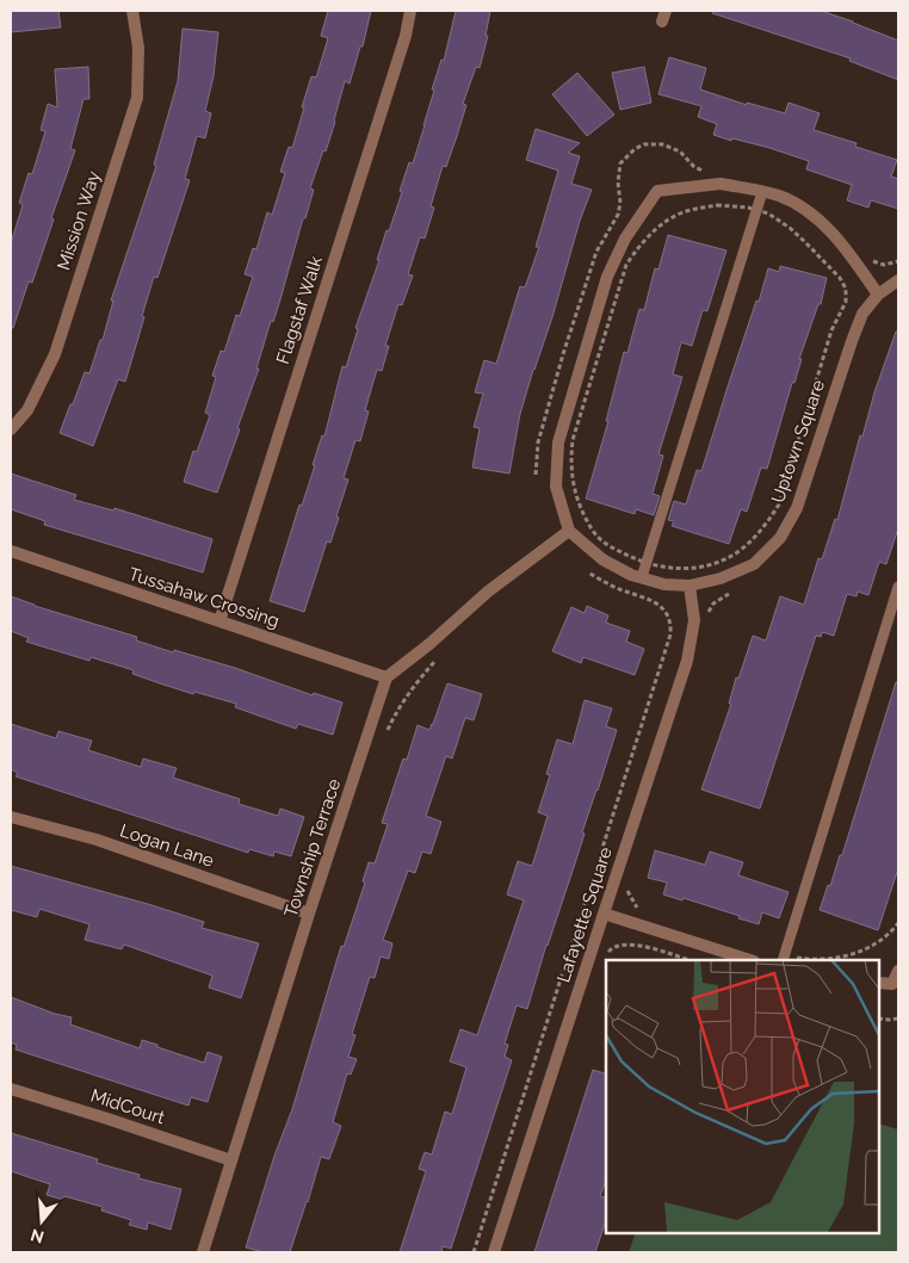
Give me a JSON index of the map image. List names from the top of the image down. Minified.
{"streets":{"street":["Mission Way","Flagstaf Walk","Uptown Square","Tussahaw Crossing","Logan Lane","Township Terrace","Lafayette Square","MidCourt"]},"crossings":[["Flagstaf Walk","Tussahaw Crossing"],["Uptown Square","Lafayette Square"],["Tussahaw Crossing","Township Terrace"],["Logan Lane","Township Terrace"],["Township Terrace","MidCourt"]],"north":"bottom"}
